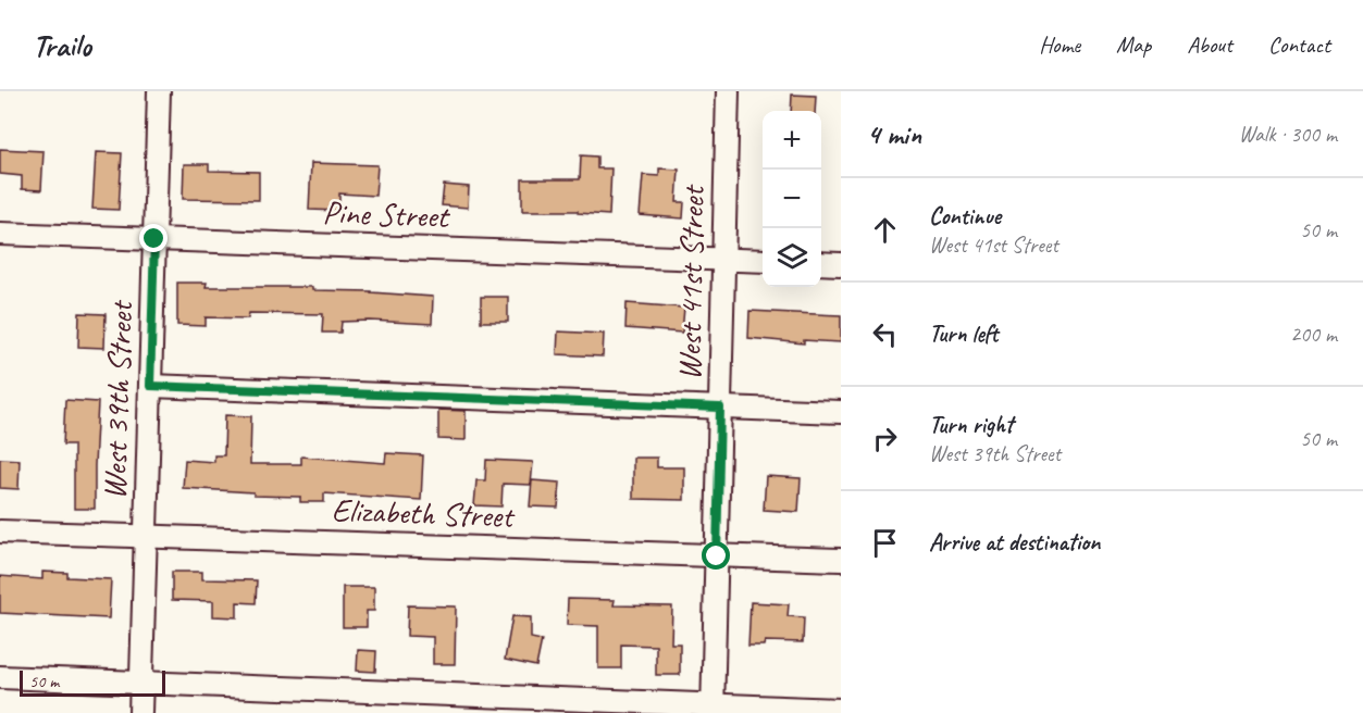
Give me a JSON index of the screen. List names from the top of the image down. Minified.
{"streets":{"street":["Pine Street","West 41st Street","West 39th Street","Elizabeth Street"]},"crossings":[["Pine Street","West 41st Street"],["Pine Street","West 39th Street"],["West 41st Street","Elizabeth Street"],["West 39th Street","Elizabeth Street"]],"scale_bar":"50 m","page":{"header":"Trailo","nav":["Home","Map","About","Contact"],"heading":["4 min","Walk · 300 m"],"map_buttons":["+","−"],"list":[["Continue","West 41st Street","50 m"],["Turn left","200 m"],["Turn right","West 39th Street","50 m"],"Arrive at destination"],"scale":"50 m"}}
